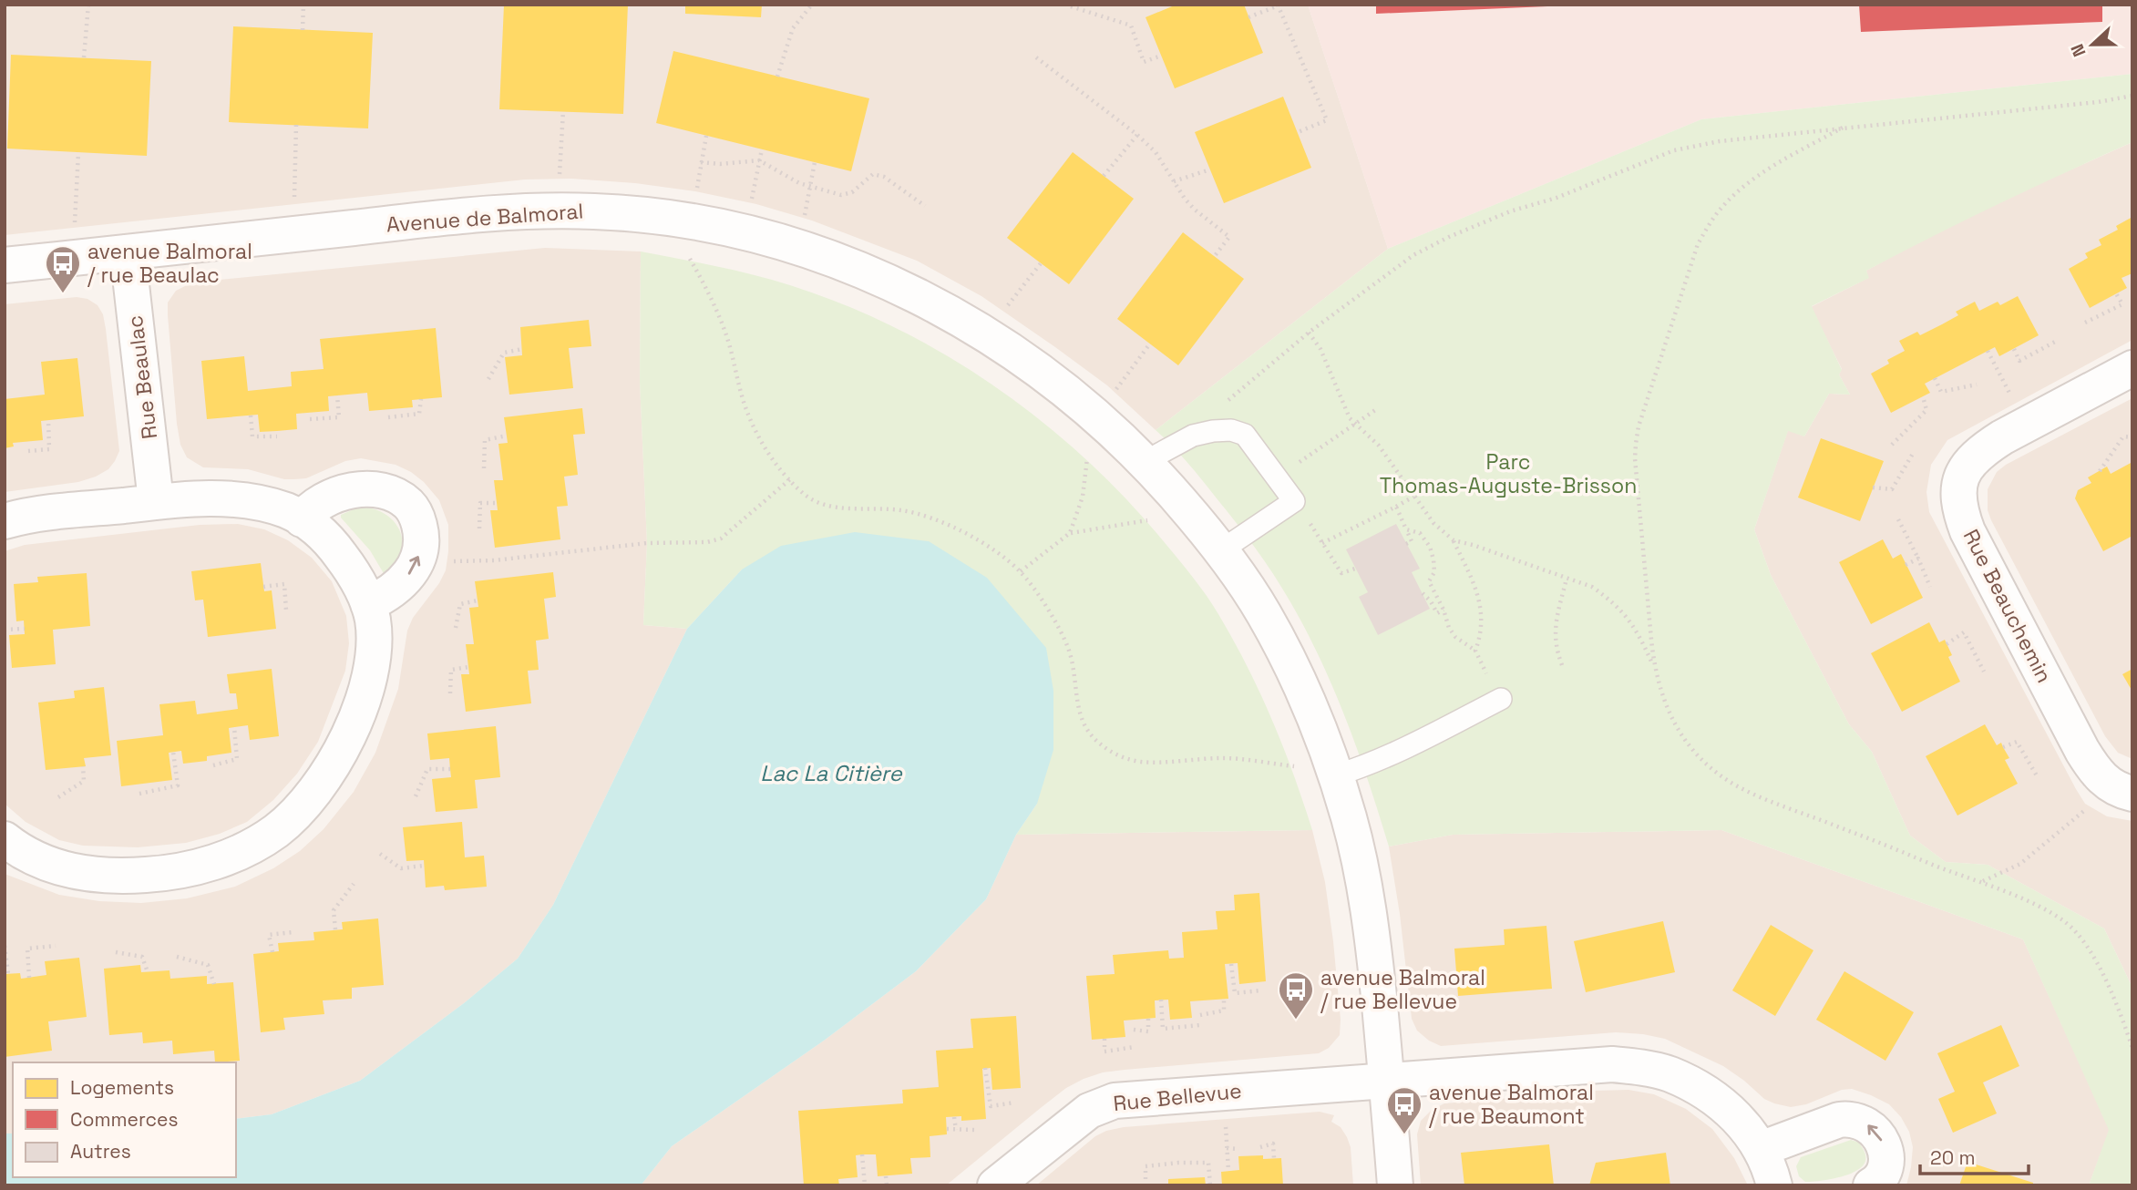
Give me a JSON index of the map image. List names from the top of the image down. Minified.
{"streets":{"street":["Avenue de Balmoral","Rue Beaulac","Rue Beauchemin","Rue Bellevue"]},"crossings":[["Avenue de Balmoral","Rue Beaulac"],["Avenue de Balmoral","Rue Bellevue"]],"water":["Lac La Citière"],"parks":["Parc Thomas-Auguste-Brisson"],"places":{"bus stop":["avenue Balmoral / rue Beaulac","avenue Balmoral / rue Bellevue","avenue Balmoral / rue Beaumont"]},"legend":["Logements","Commerces","Autres"],"scale_bar":"20 m","north":"left"}
